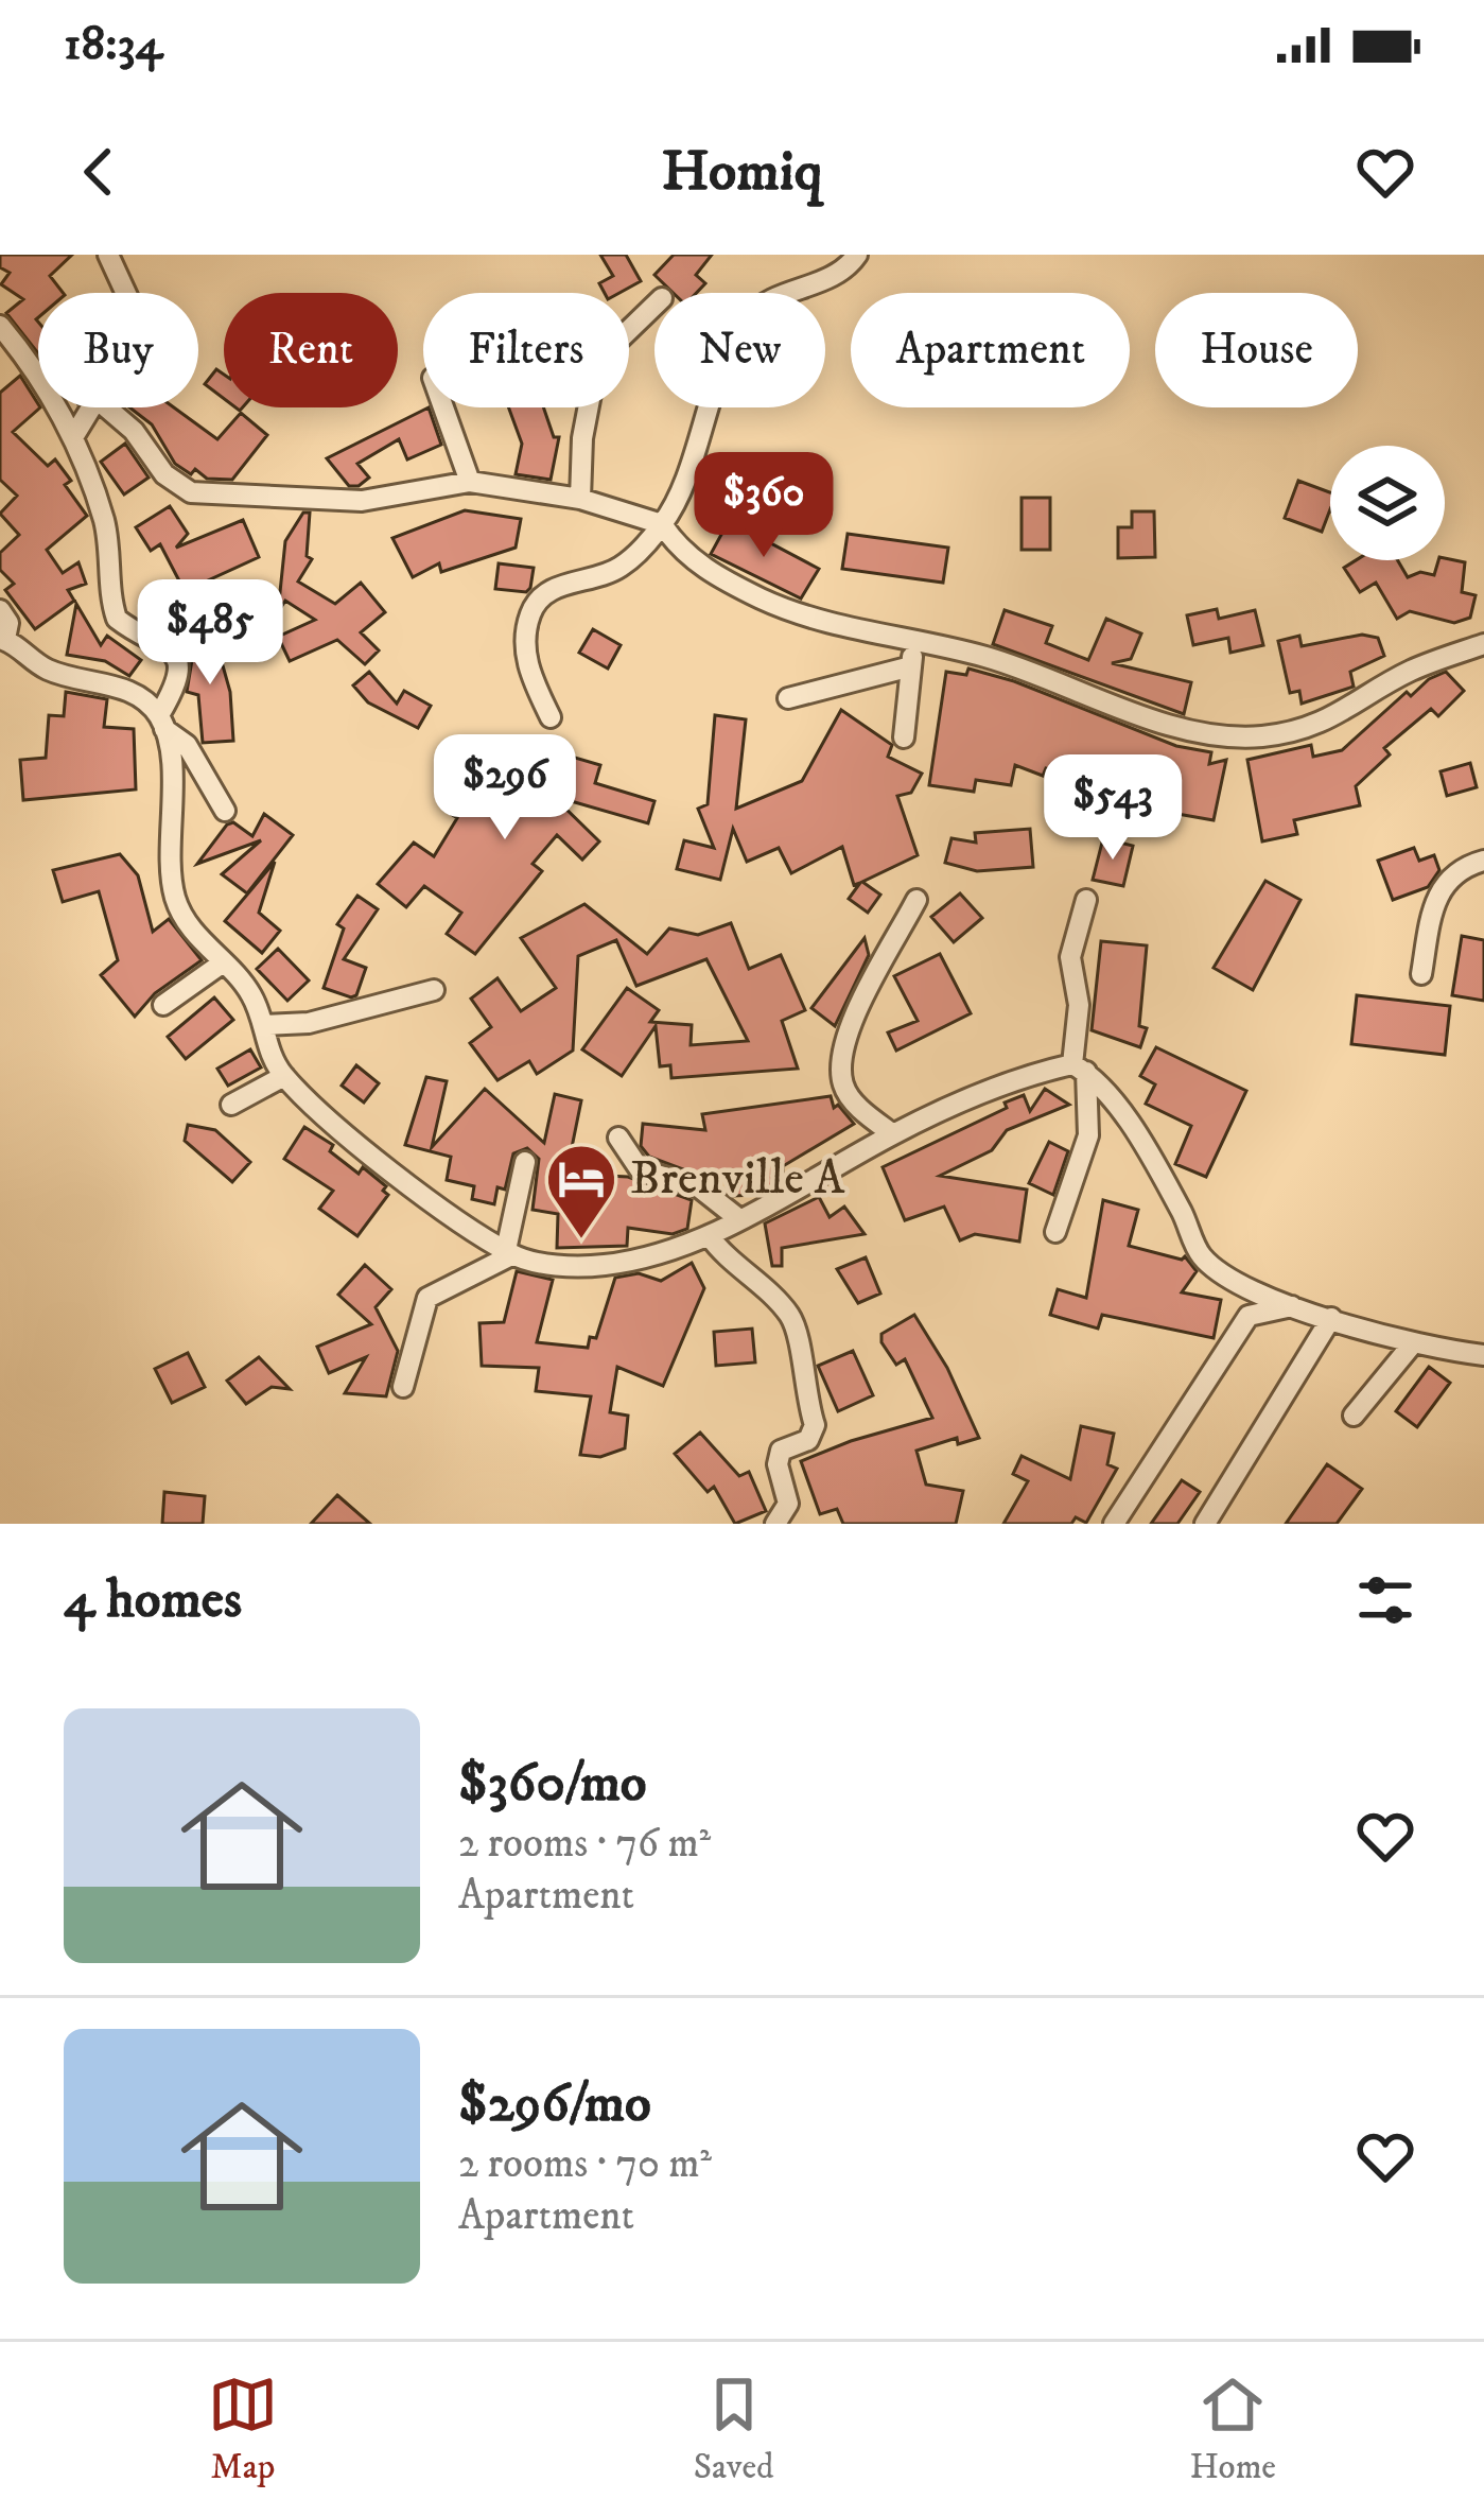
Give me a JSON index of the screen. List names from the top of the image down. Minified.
{"places":{"hotel":["Brenville A"]},"page":{"status":"18:34","header":"Homiq","chip":["Buy","Rent","Filters","New","Apartment","House"],"price":["$360","$485","$296","$543"],"heading":"4 homes","list":[{"name":"$360/mo","note":"2 rooms · 76 m² · Apartment"},{"name":"$296/mo","note":"2 rooms · 70 m² · Apartment"}],"tabs":["Map","Saved","Home"]}}
